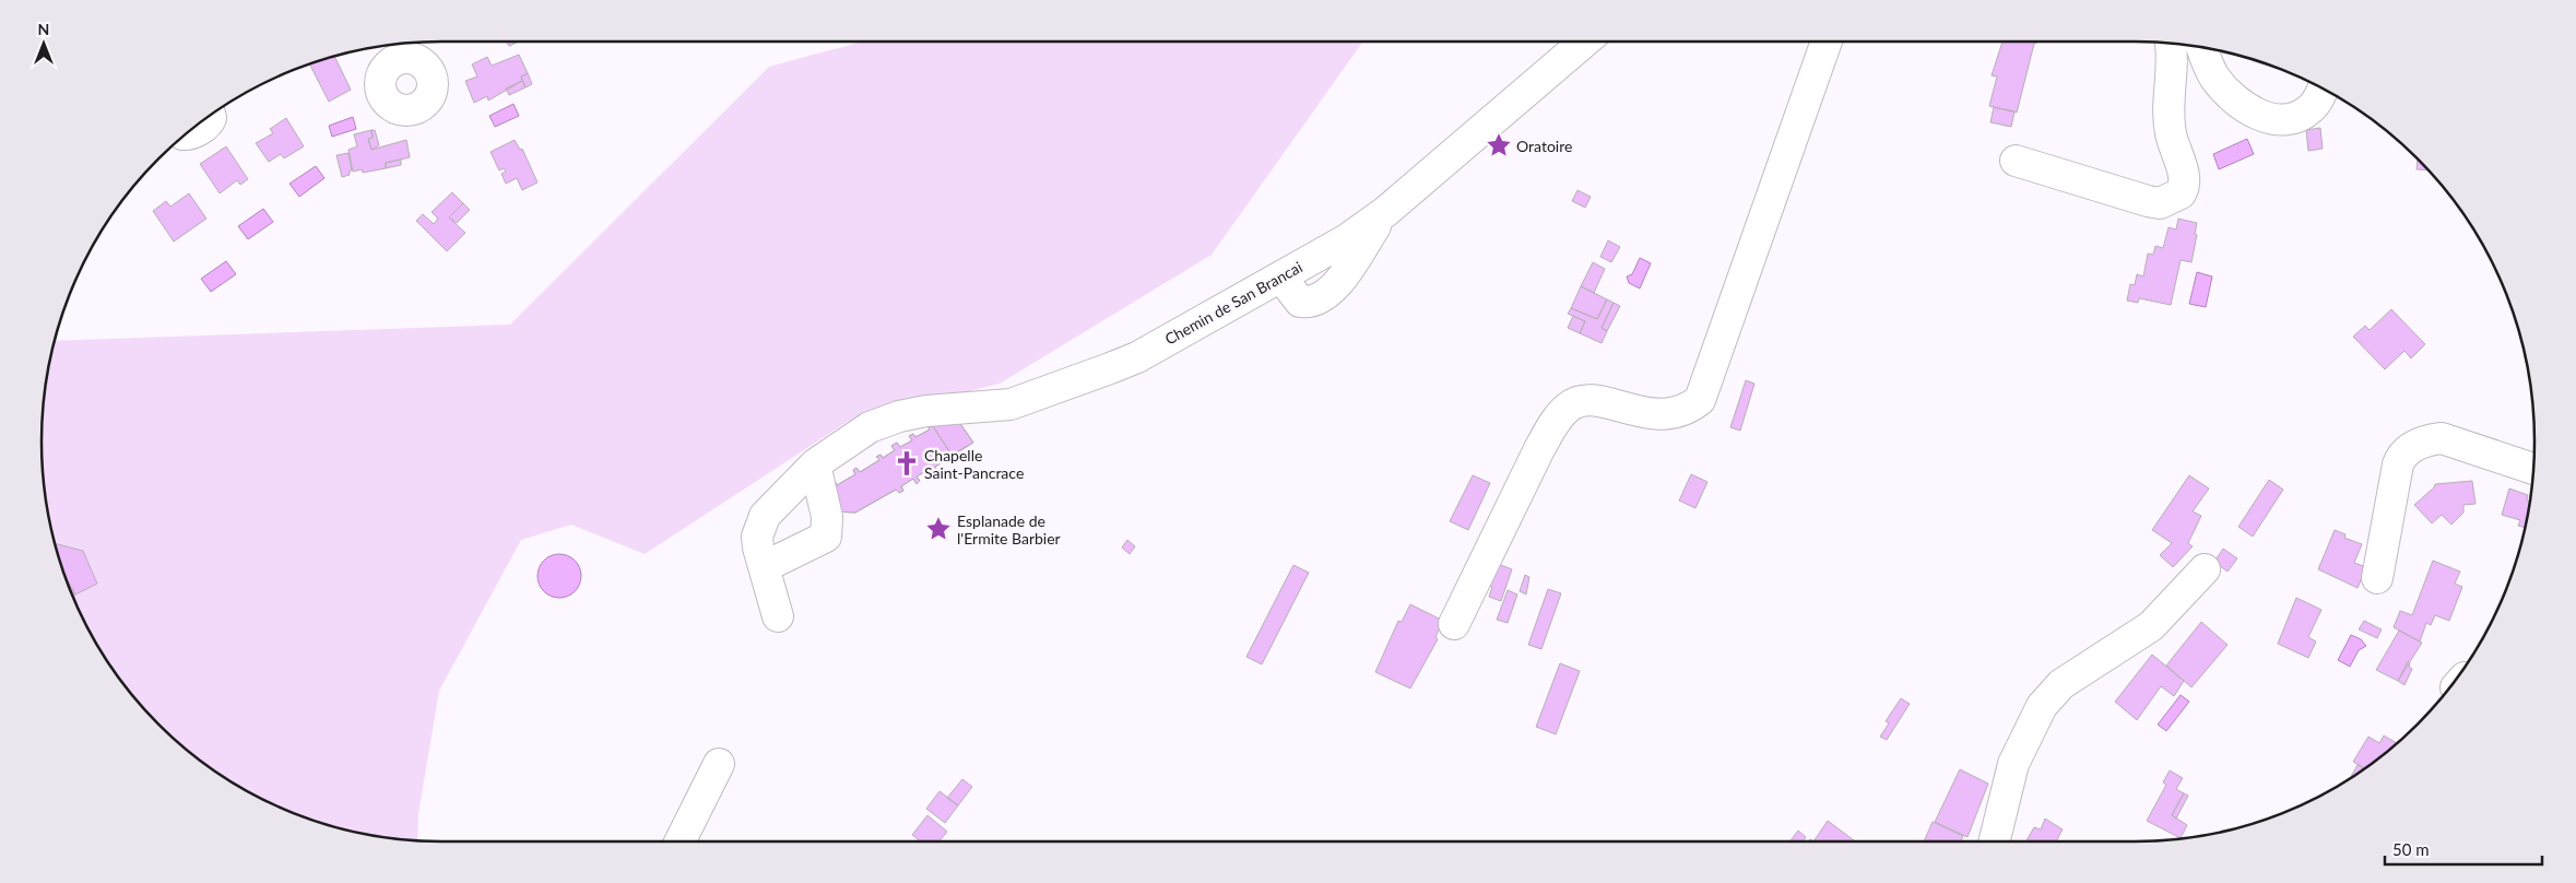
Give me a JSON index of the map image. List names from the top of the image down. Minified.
{"streets":{"street":["Chemin de San Brancai"]},"places":{"place":["Oratoire","Esplanade de l'Ermite Barbier"],"church":["Chapelle Saint-Pancrace"]},"scale_bar":"50 m","north":"top"}
